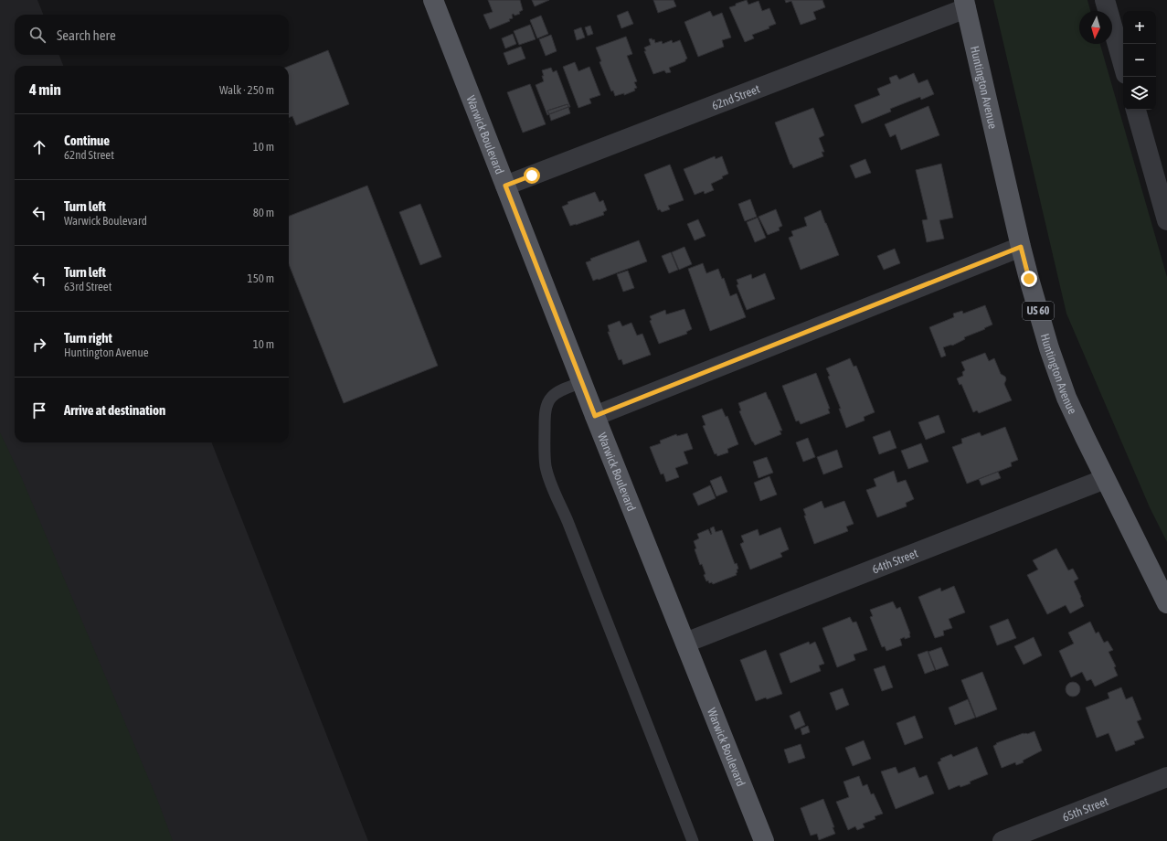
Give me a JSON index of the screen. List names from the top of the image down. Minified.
{"streets":{"main road":["Huntington Avenue","Warwick Boulevard","US 60"],"street":["62nd Street","64th Street","65th Street"]},"crossings":[["Huntington Avenue","62nd Street"],["Huntington Avenue","64th Street"],["62nd Street","Warwick Boulevard"],["Warwick Boulevard","64th Street"]],"north":"bottom","page":{"map_buttons":["+","−"],"search":"Search here","heading":["4 min","Walk · 250 m"],"list":[["Continue","62nd Street","10 m"],["Turn left","Warwick Boulevard","80 m"],["Turn left","63rd Street","150 m"],["Turn right","Huntington Avenue","10 m"],"Arrive at destination"]}}
